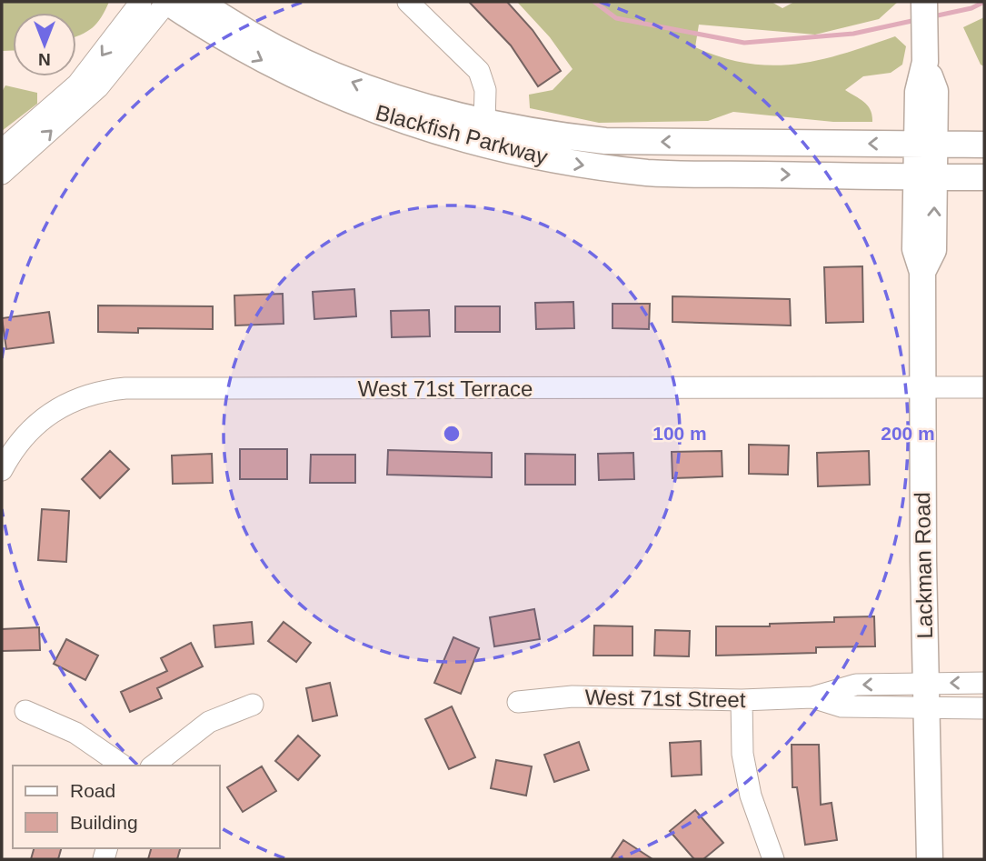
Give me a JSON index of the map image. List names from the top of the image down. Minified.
{"streets":{"main road":["Blackfish Parkway","Lackman Road"],"street":["West 71st Terrace","West 71st Street"]},"crossings":[["Blackfish Parkway","Lackman Road"],["West 71st Terrace","Lackman Road"],["Lackman Road","West 71st Street"]],"legend":["Road","Building"],"north":"bottom","rings":["100 m","200 m"]}
